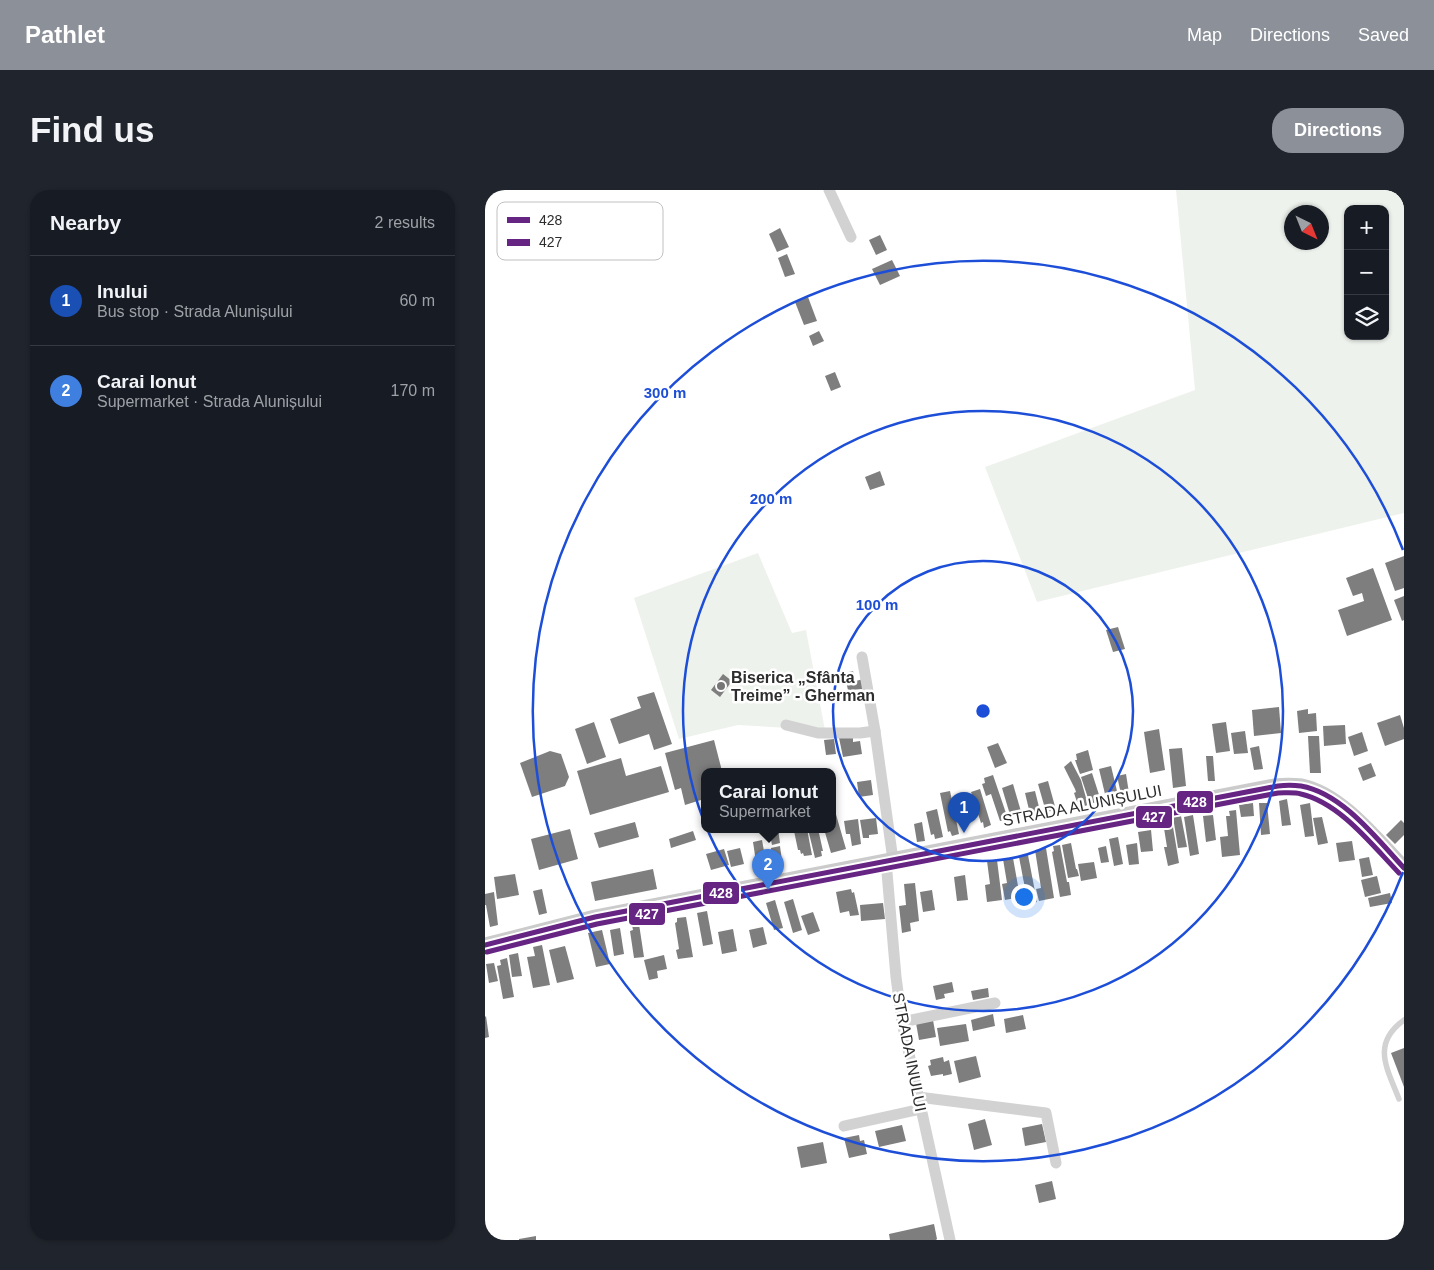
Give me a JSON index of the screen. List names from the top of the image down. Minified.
{"streets":{"main road":["STRADA ALUNIȘULUI"],"street":["STRADA INULUI"]},"crossings":[["STRADA ALUNIȘULUI","STRADA INULUI"]],"places":["Biserica „Sfânta Treime” - Gherman"],"lines":["transit line 428","transit line 427"],"legend":["428","427"],"north":"bottom right","page":{"header":"Pathlet","nav":["Map","Directions","Saved"],"buttons":"Directions","title":"Find us","heading":["Nearby","2 results"],"map_buttons":["+","−"],"list":[{"mark":"1","name":"Inului","note":"Bus stop · Strada Alunișului","value":"60 m"},{"mark":"2","name":"Carai Ionut","note":"Supermarket · Strada Alunișului","value":"170 m"}],"popup":["Carai Ionut","Supermarket"],"pins":["1","2"]},"rings":["300 m","200 m","100 m"]}
